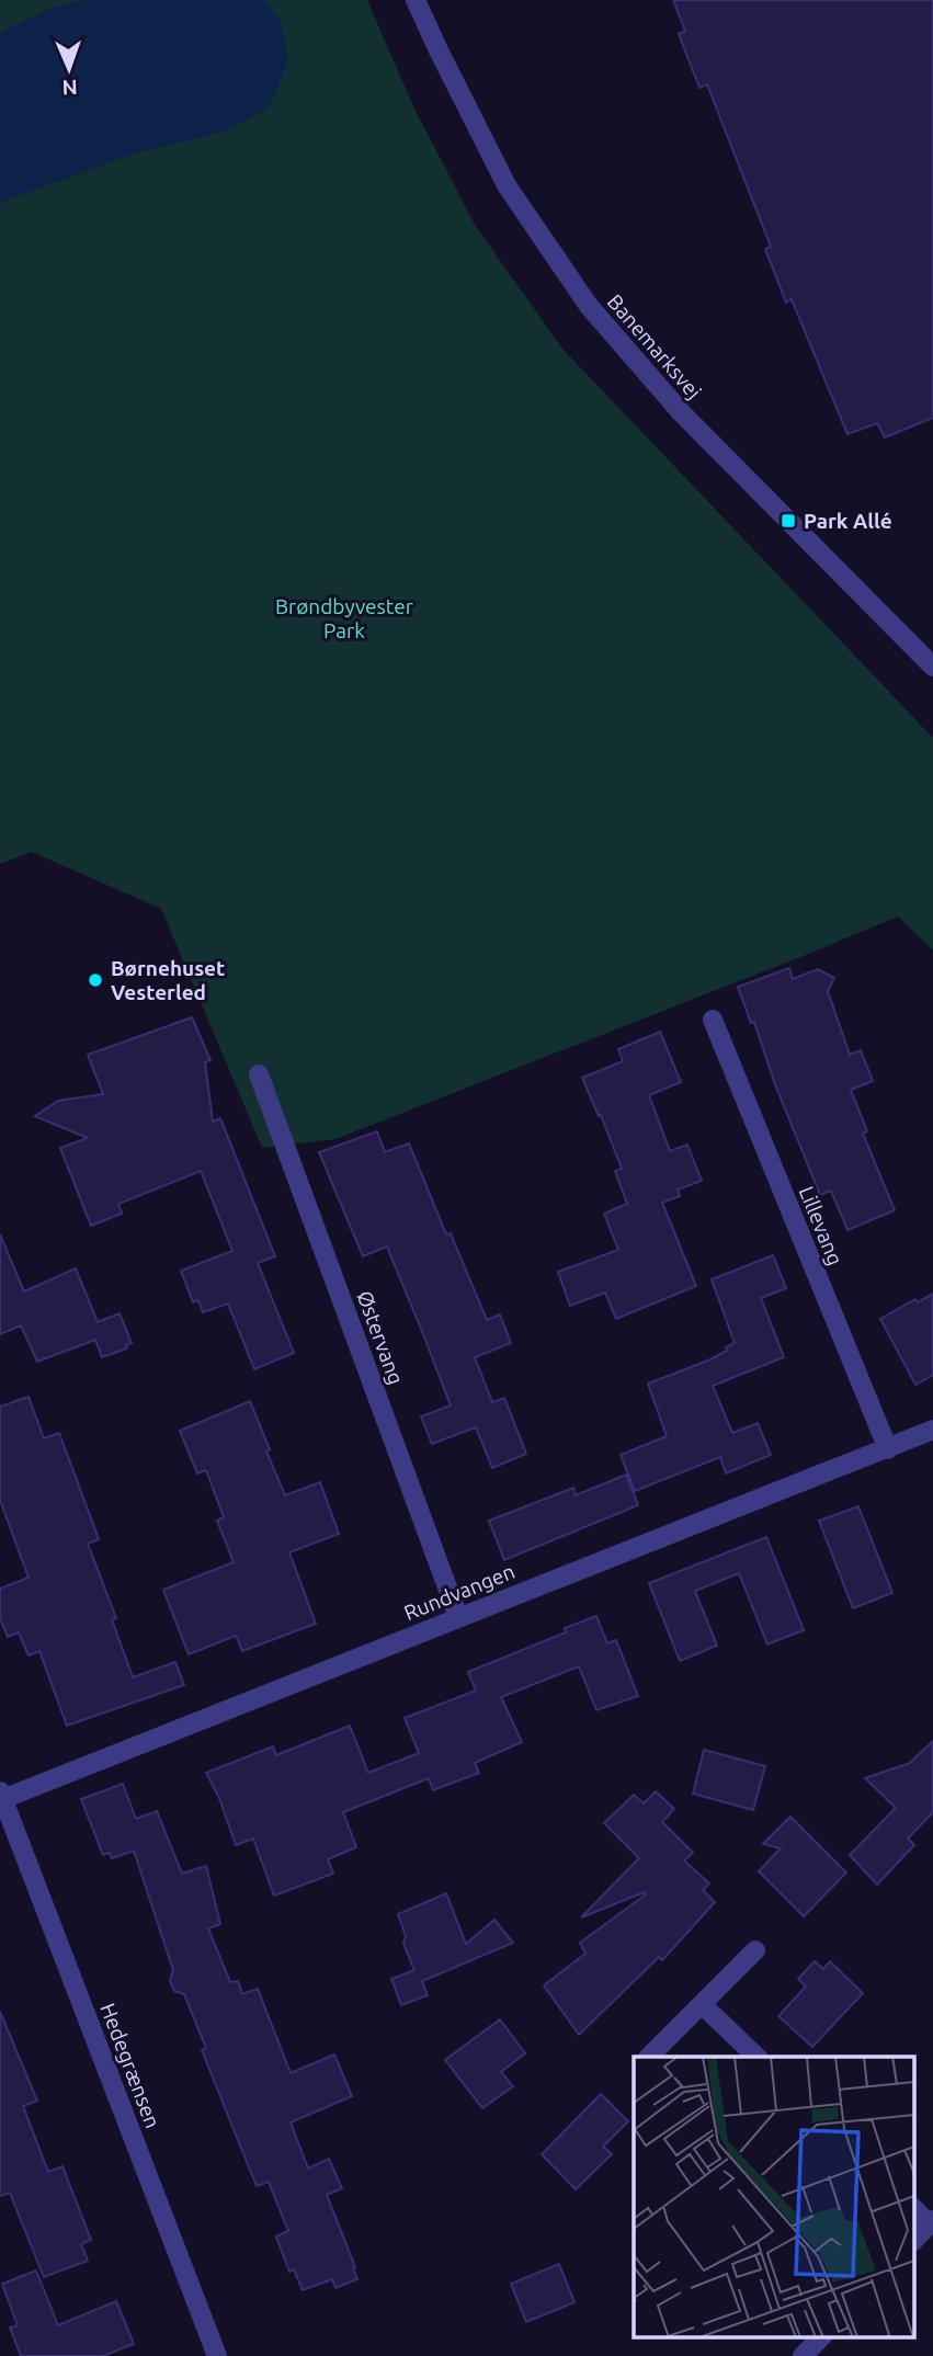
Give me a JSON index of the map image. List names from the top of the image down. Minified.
{"streets":{"street":["Banemarksvej","Lillevang","Østervang","Rundvangen","Hedegrænsen"]},"crossings":[["Lillevang","Rundvangen"],["Østervang","Rundvangen"],["Rundvangen","Hedegrænsen"]],"parks":["Brøndbyvester Park"],"places":{"transit":["Park Allé"],"other":["Børnehuset Vesterled"]},"north":"bottom"}
